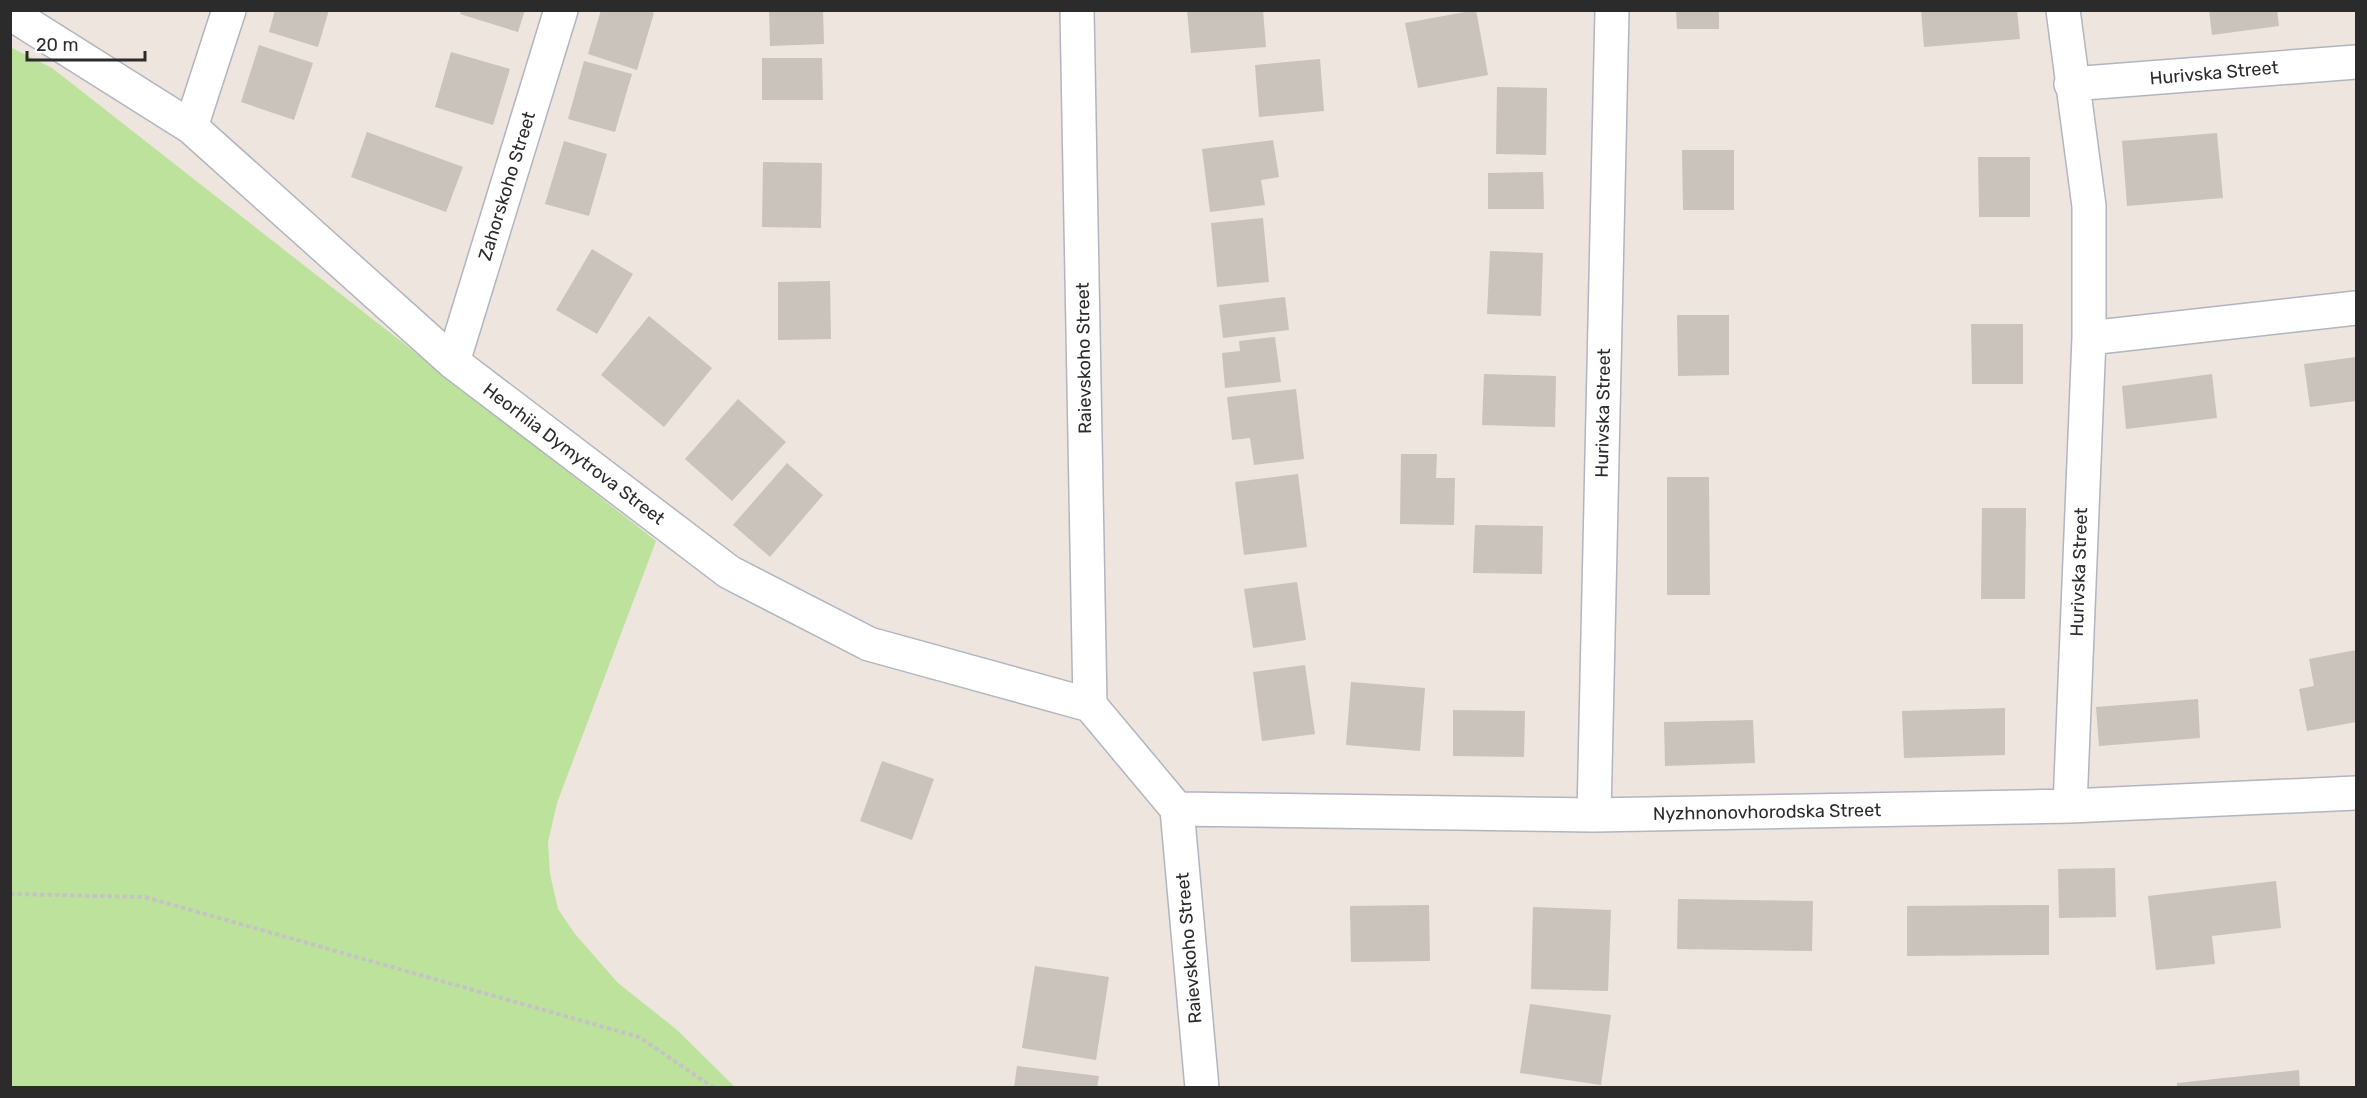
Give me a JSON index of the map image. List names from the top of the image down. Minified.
{"streets":{"street":["Hurivska Street","Zahorskoho Street","Raievskoho Street","Heorhiia Dymytrova Street","Nyzhnonovhorodska Street"]},"crossings":[["Hurivska Street","Nyzhnonovhorodska Street"],["Zahorskoho Street","Heorhiia Dymytrova Street"],["Raievskoho Street","Heorhiia Dymytrova Street"],["Raievskoho Street","Nyzhnonovhorodska Street"]],"scale_bar":"20 m"}
